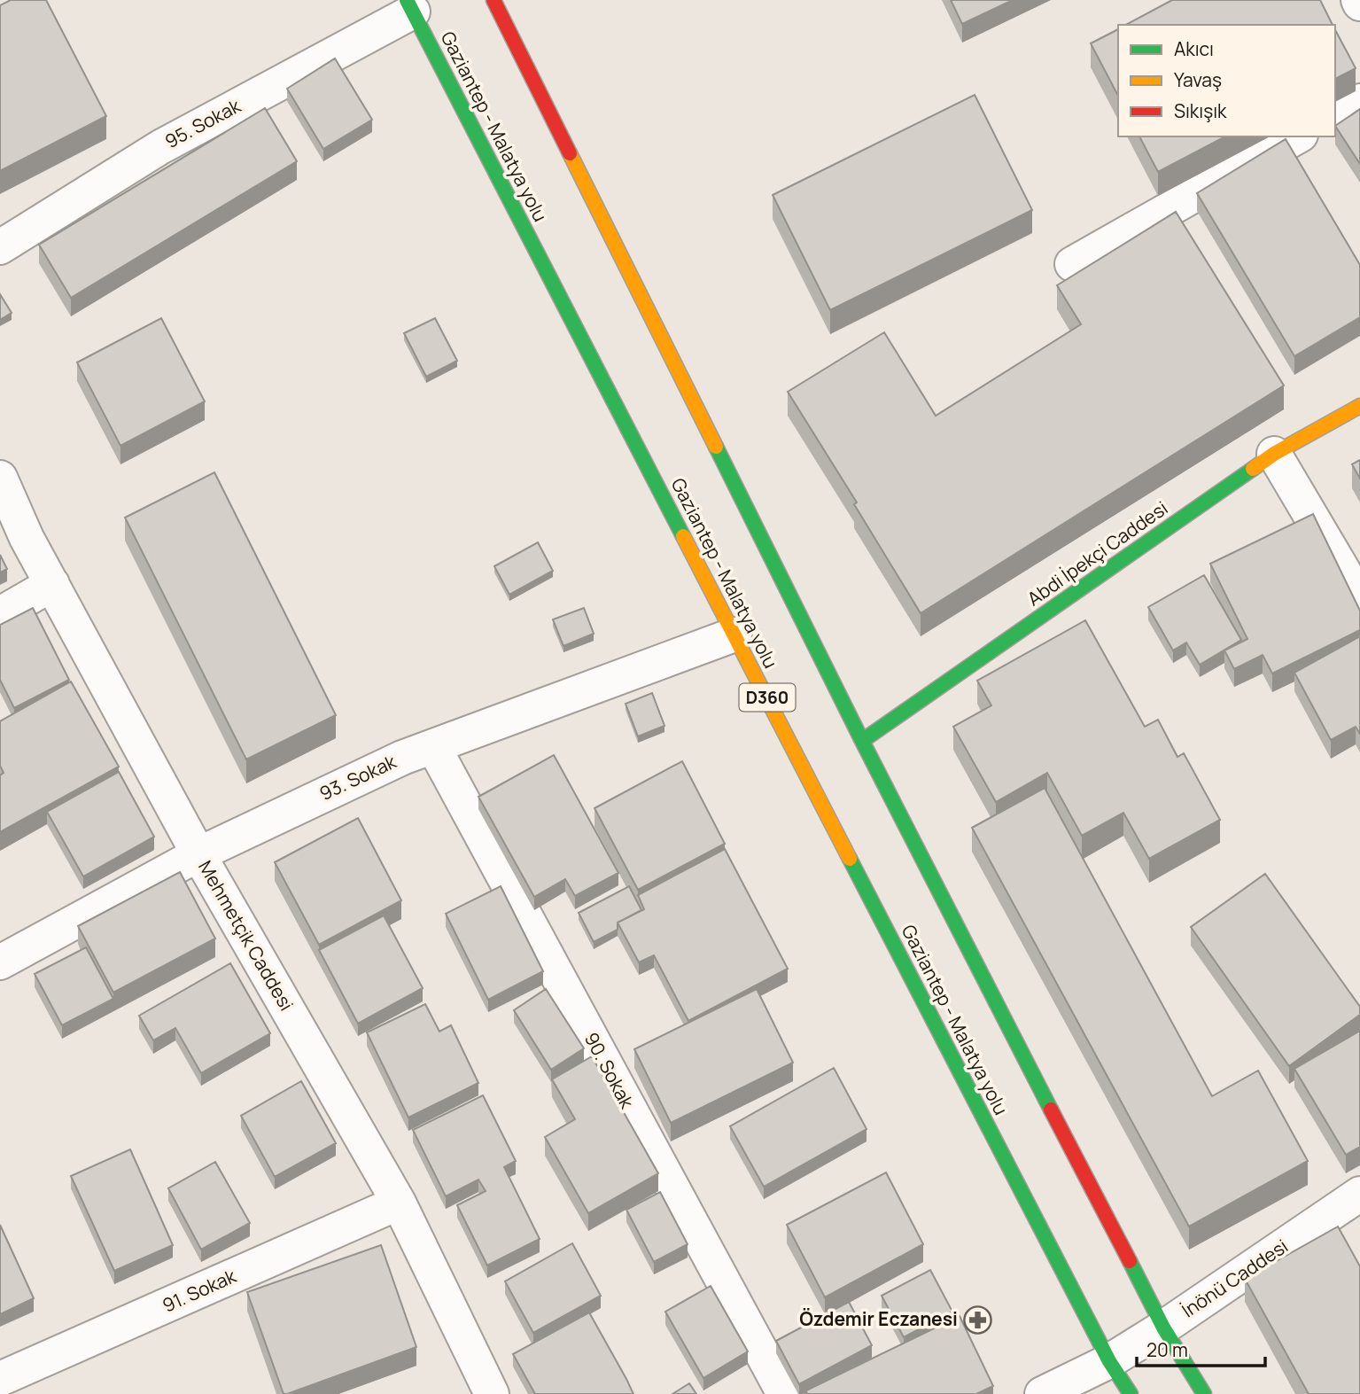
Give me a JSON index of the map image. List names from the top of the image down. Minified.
{"streets":{"main road":["Gaziantep - Malatya yolu","Abdi İpekçi Caddesi","D360"],"street":["95. Sokak","93. Sokak","Mehmetçik Caddesi","90. Sokak","İnönü Caddesi","91. Sokak"]},"crossings":[["95. Sokak","Gaziantep - Malatya yolu"],["Gaziantep - Malatya yolu","93. Sokak"],["Gaziantep - Malatya yolu","İnönü Caddesi"],["93. Sokak","Mehmetçik Caddesi"],["93. Sokak","90. Sokak"],["Mehmetçik Caddesi","91. Sokak"]],"places":{"pharmacy":["Özdemir Eczanesi"]},"legend":["Akıcı","Yavaş","Sıkışık"],"scale_bar":"20 m"}
